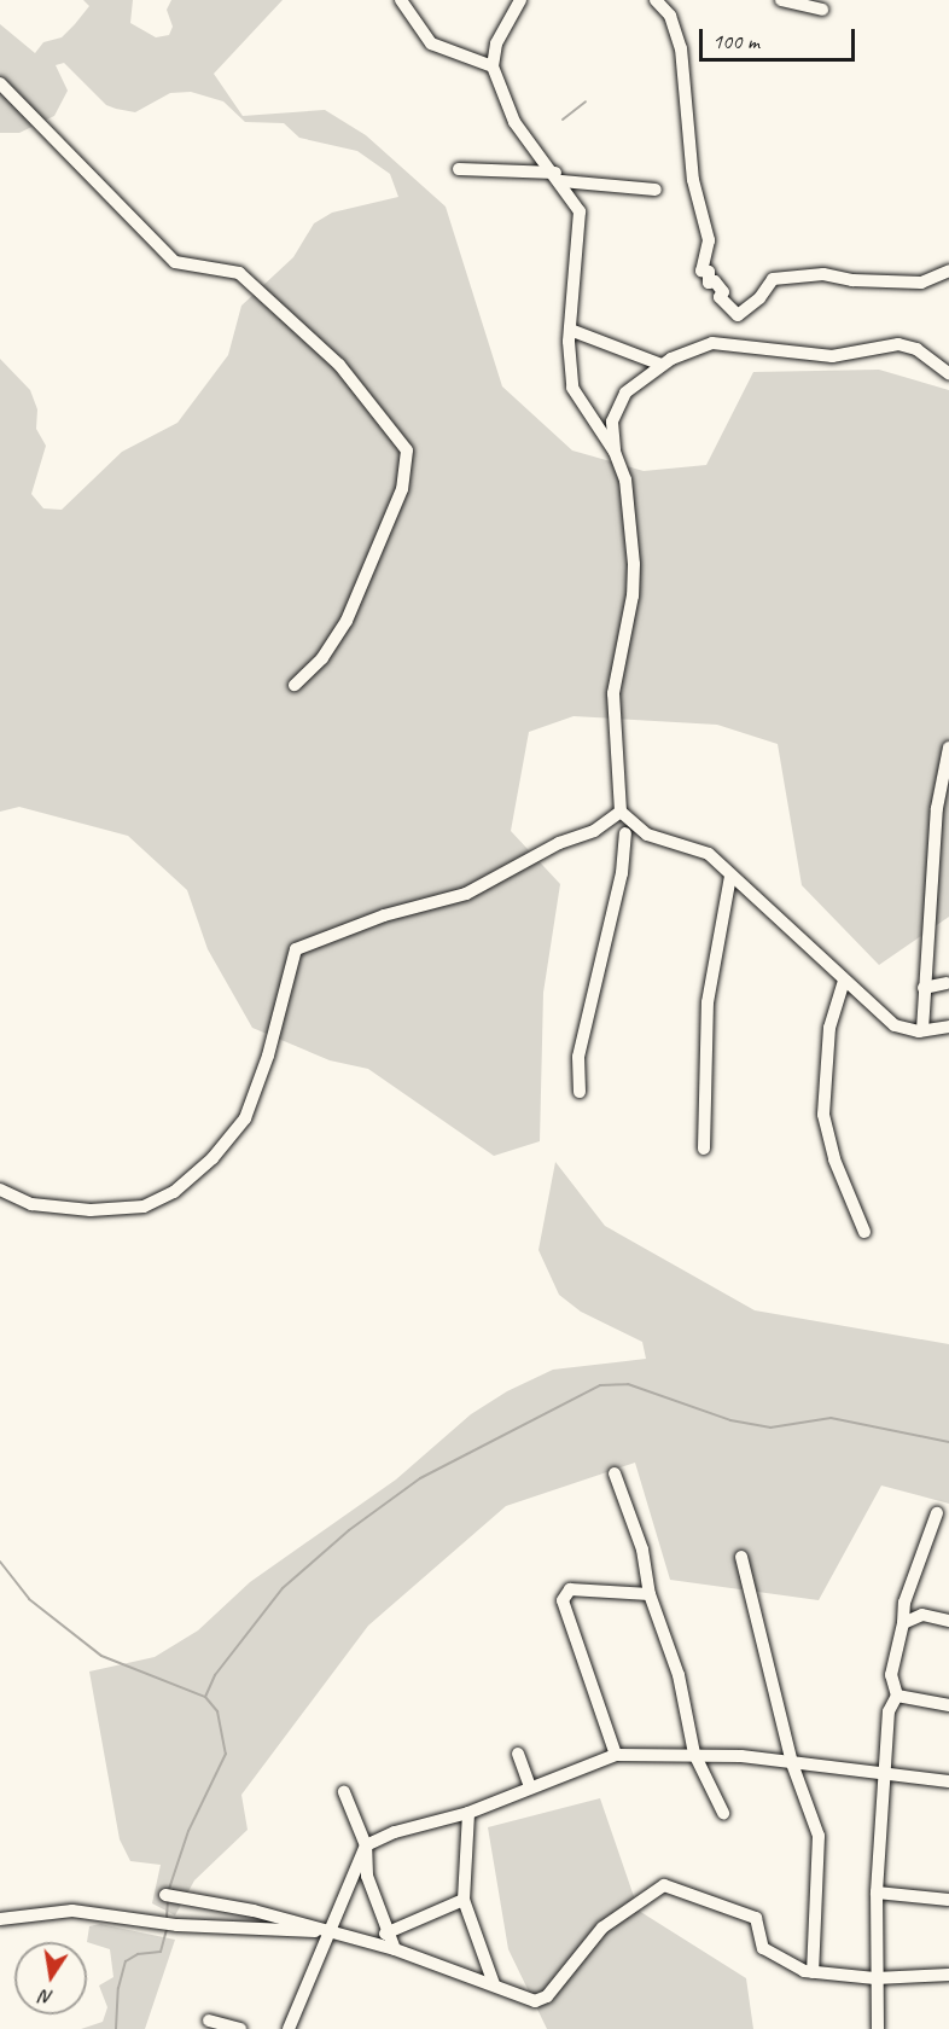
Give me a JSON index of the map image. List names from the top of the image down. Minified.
{"scale_bar":"100 m","north":"bottom"}
